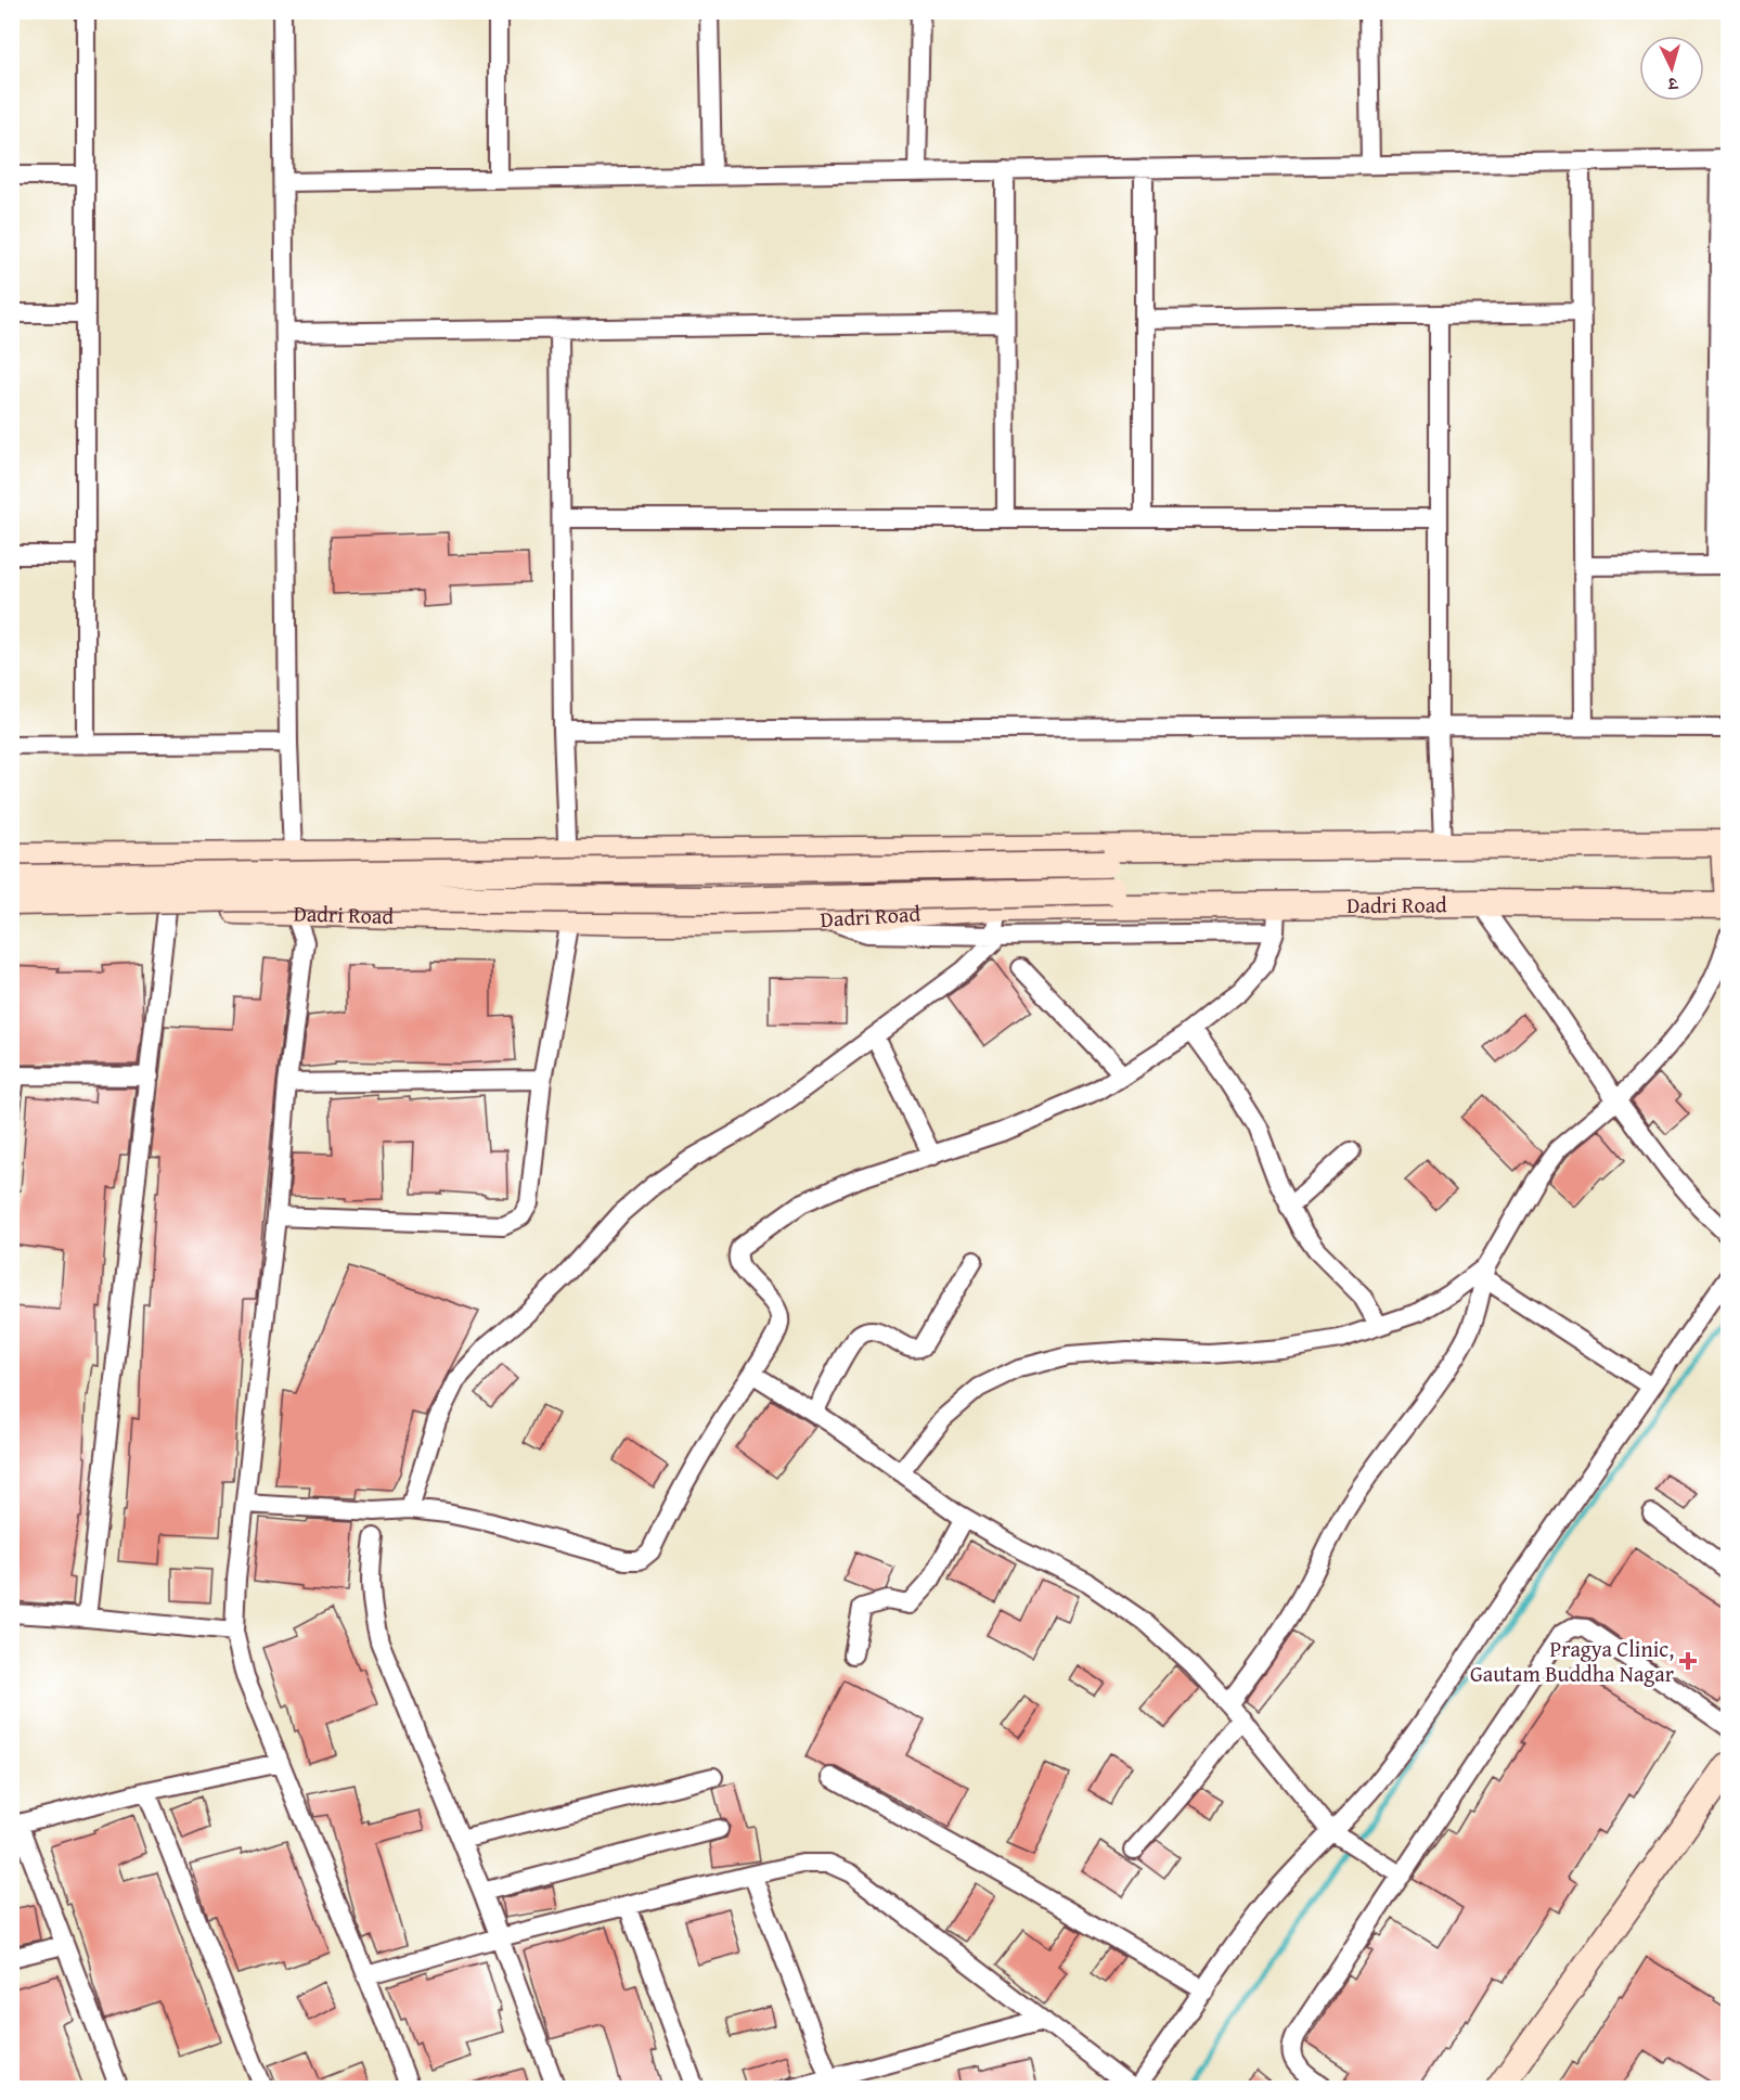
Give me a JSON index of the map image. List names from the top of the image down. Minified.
{"streets":{"main road":["Dadri Road"]},"places":{"health":["Pragya Clinic, Gautam Buddha Nagar"]},"north":"bottom"}
